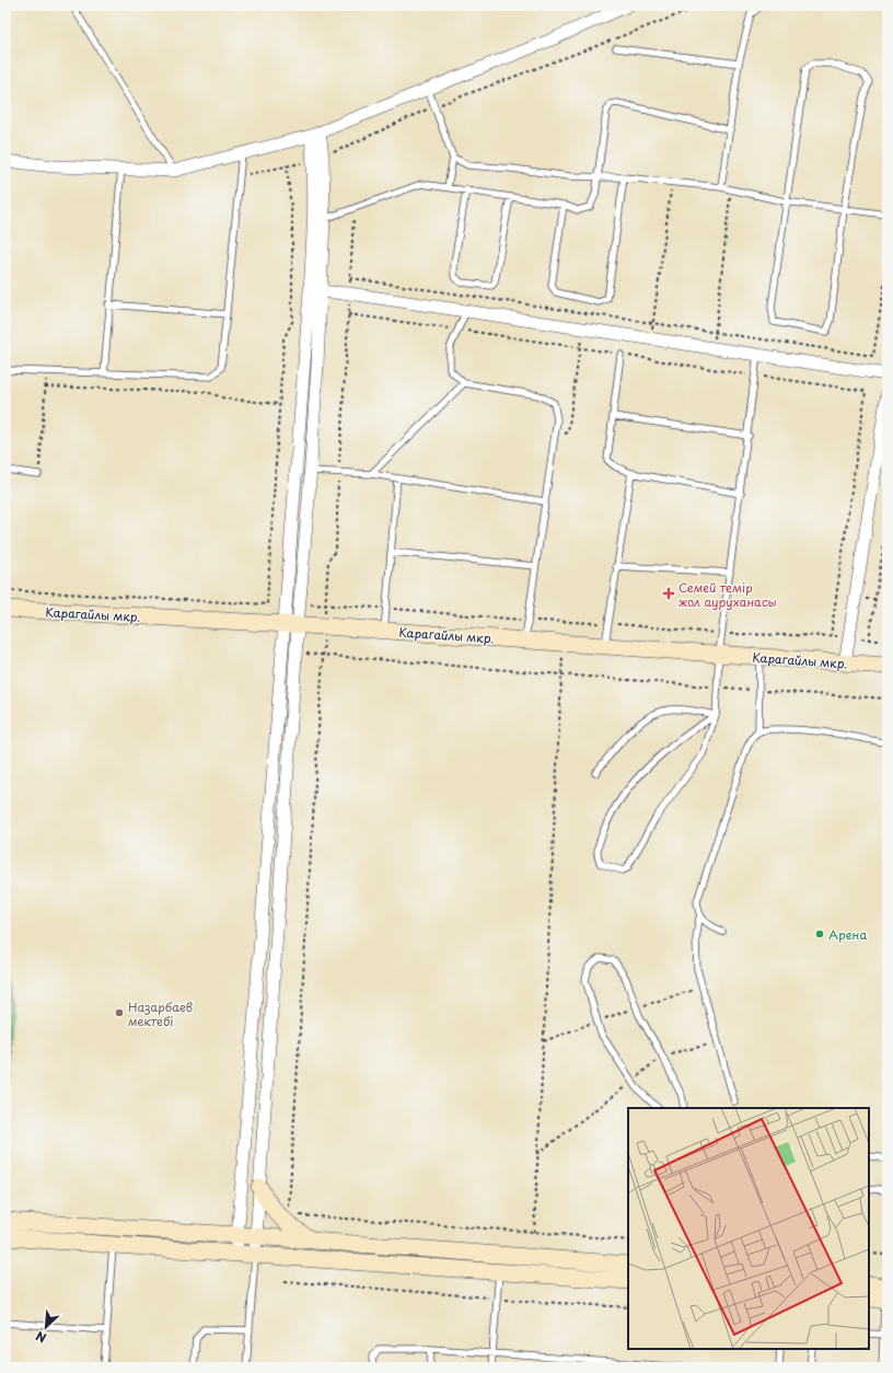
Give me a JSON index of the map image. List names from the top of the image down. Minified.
{"streets":{"street":["Карагайлы мкр."]},"places":{"health":["Семей темір жол ауруханасы"],"other":["Арена","Назарбаев мектебі"]},"north":"bottom left"}
